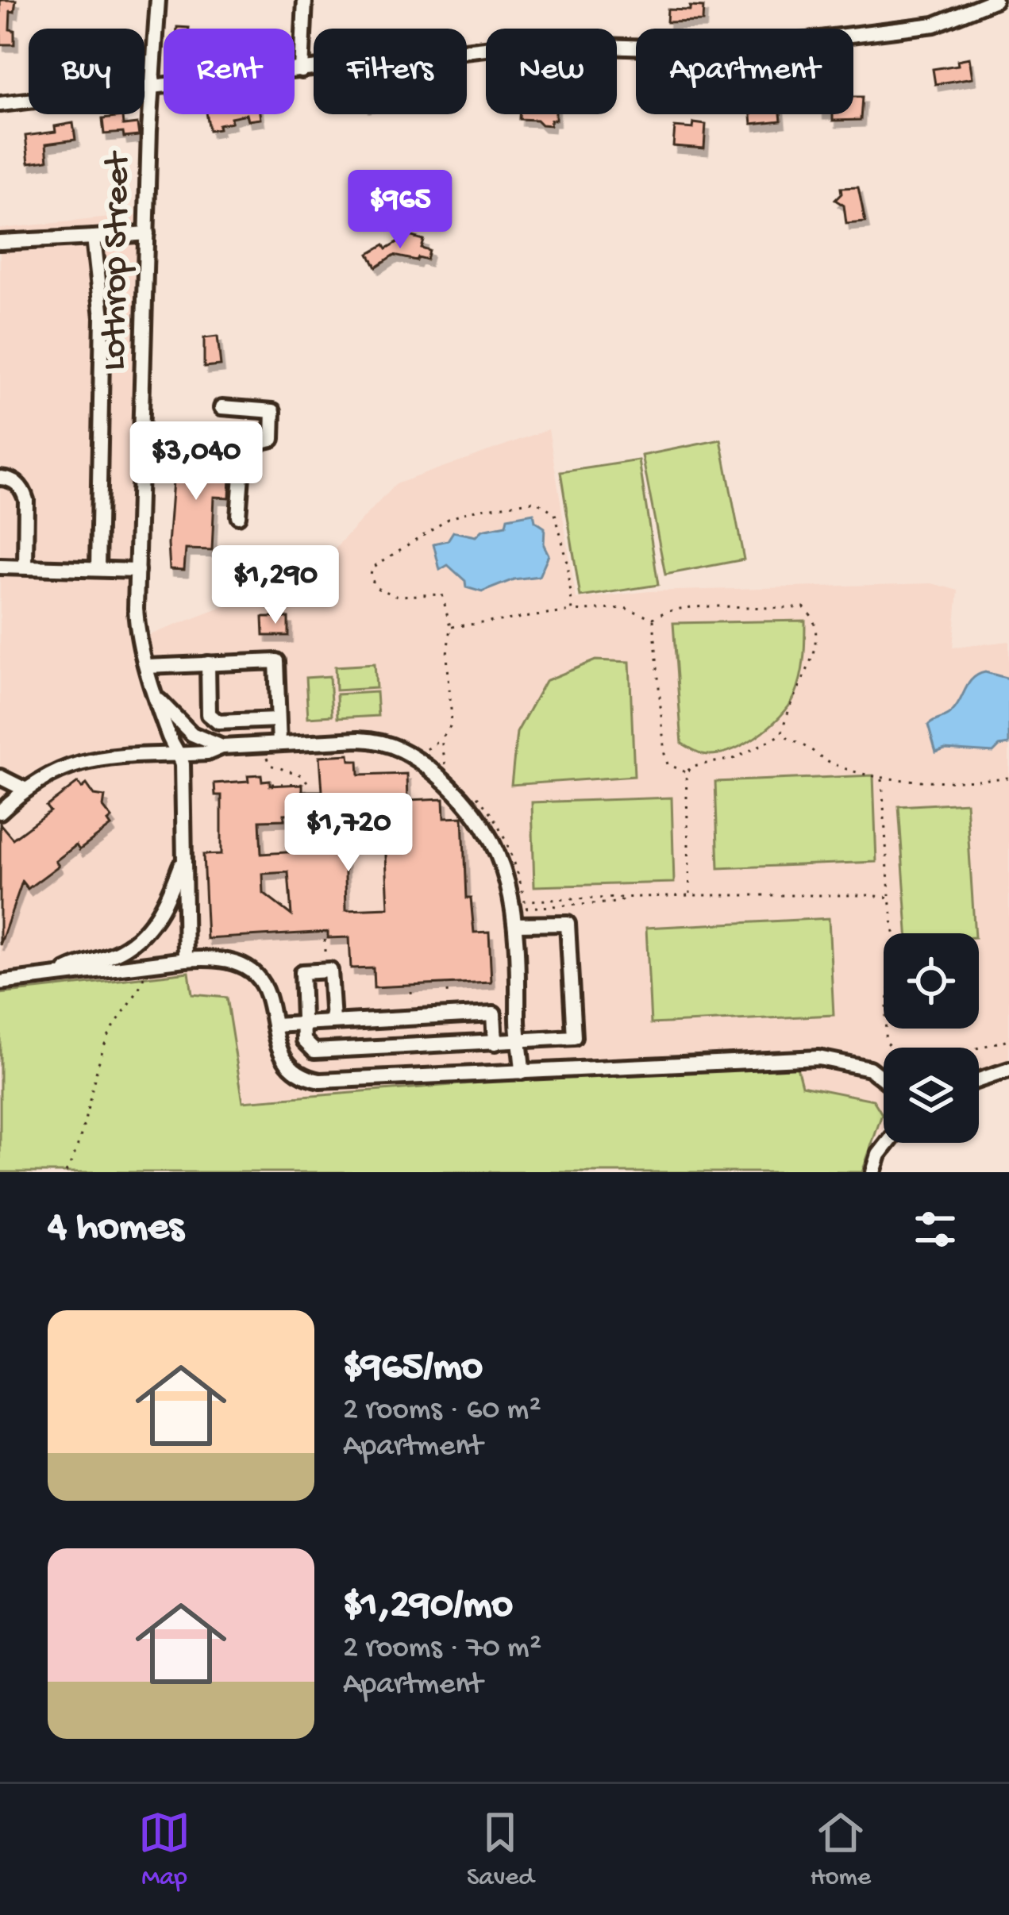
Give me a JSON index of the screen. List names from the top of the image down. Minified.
{"streets":{"street":["Lothrop Street"]},"page":{"chip":["Buy","Rent","Filters","New","Apartment"],"price":["$965","$3,040","$1,290","$1,720"],"heading":"4 homes","list":[{"name":"$965/mo","note":"2 rooms · 60 m² · Apartment"},{"name":"$1,290/mo","note":"2 rooms · 70 m² · Apartment"}],"tabs":["Map","Saved","Home"]}}
